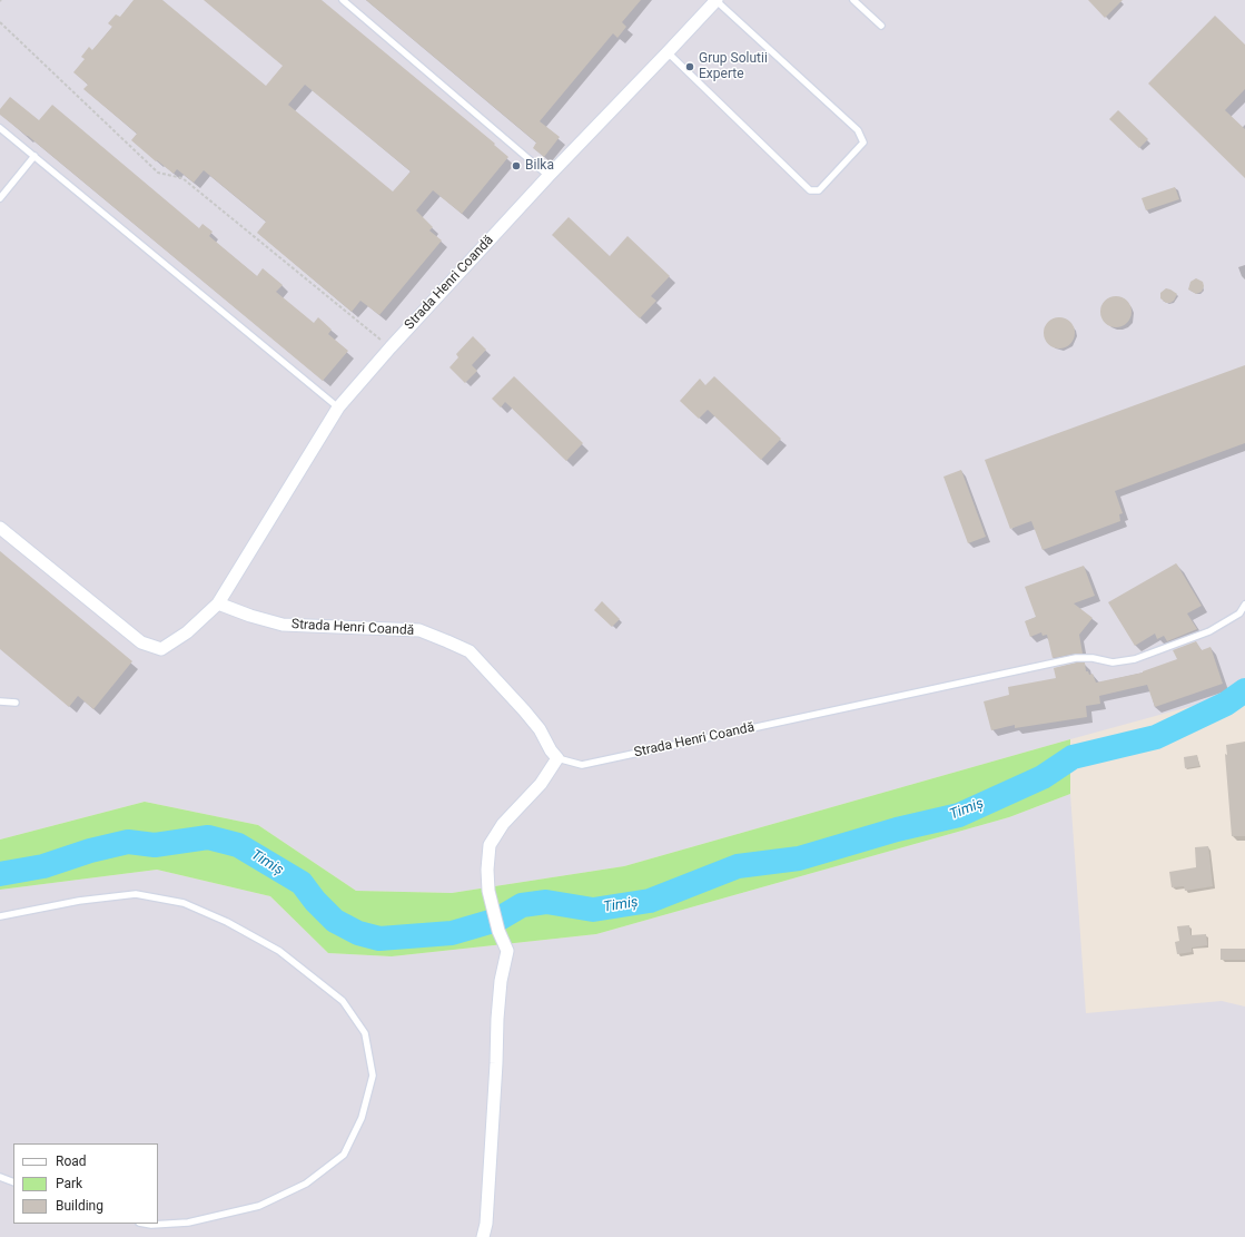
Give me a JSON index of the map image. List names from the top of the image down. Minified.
{"streets":{"street":["Strada Henri Coandă"]},"water":["Timiș"],"places":["Grup Solutii Experte","Bilka"],"legend":["Road","Park","Building"]}
